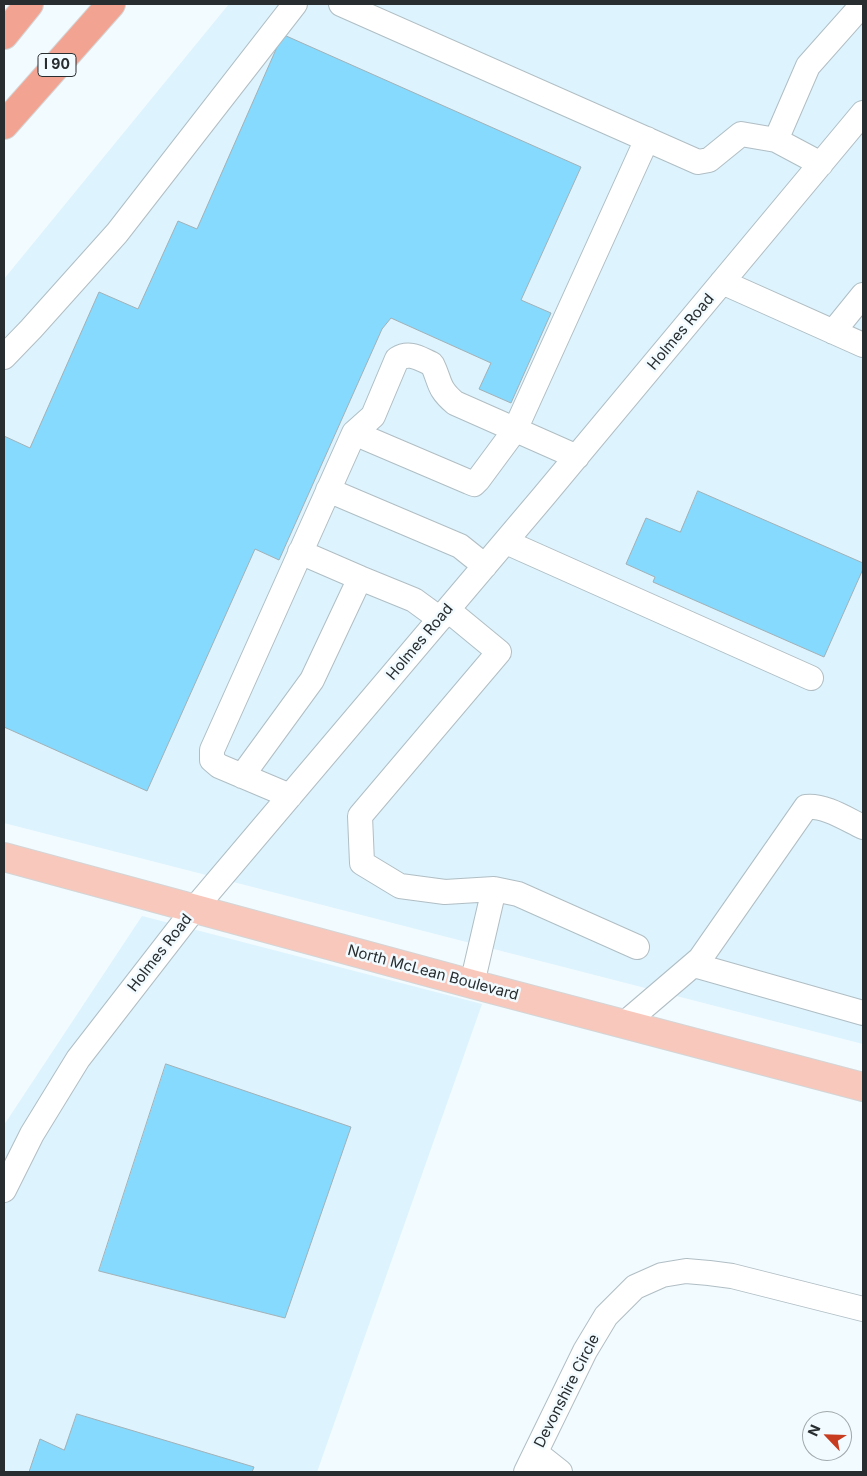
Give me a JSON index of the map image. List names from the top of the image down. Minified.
{"streets":{"highway":["I 90"],"main road":["North McLean Boulevard"],"street":["Holmes Road","Devonshire Circle"]},"crossings":[["Holmes Road","North McLean Boulevard"]],"north":"top left"}
